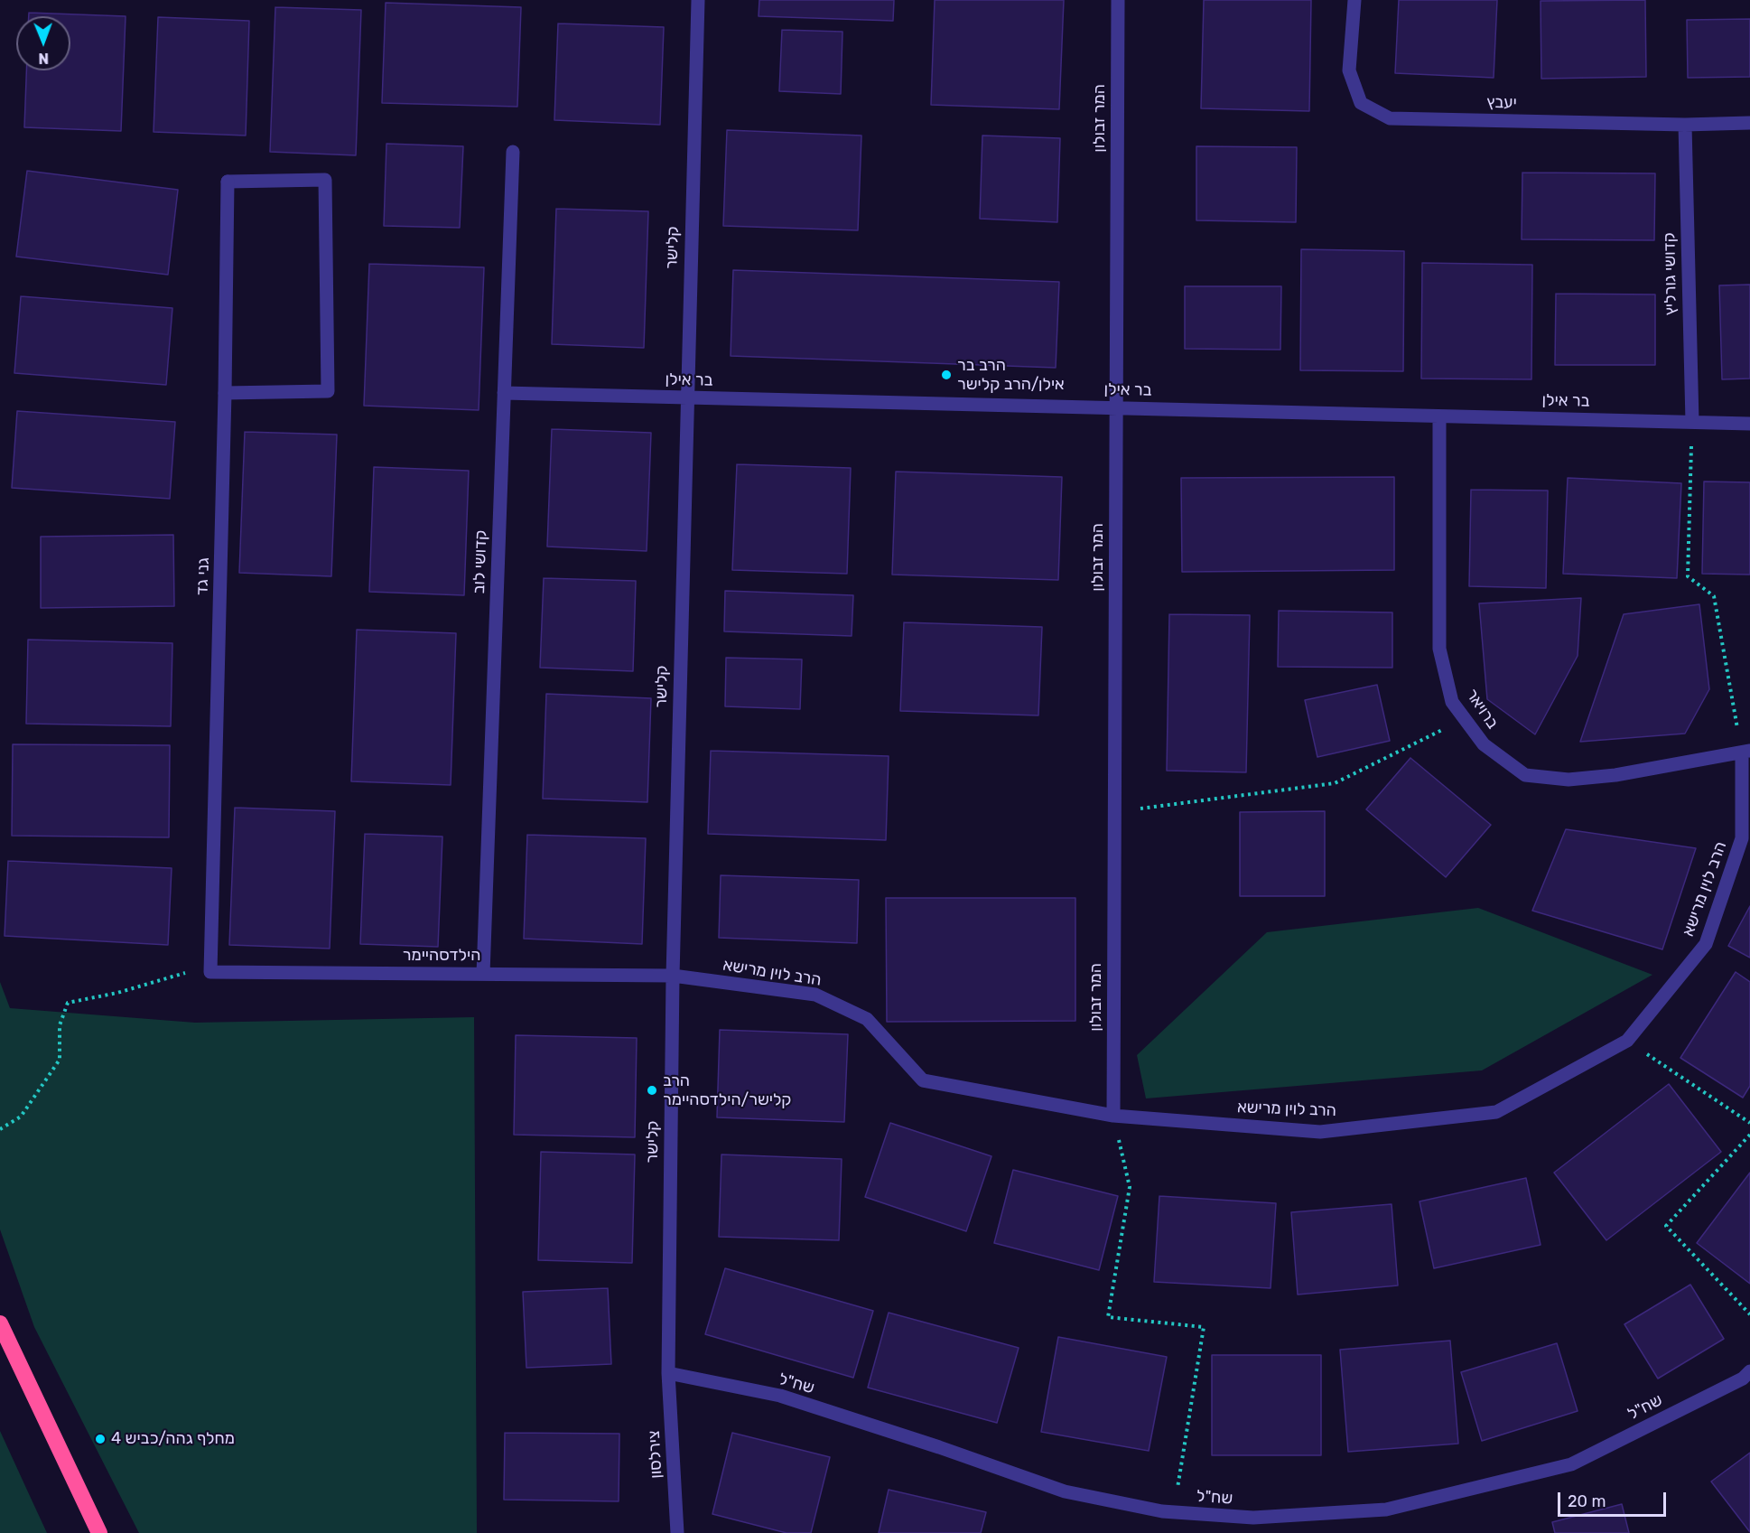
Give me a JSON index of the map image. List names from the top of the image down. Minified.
{"streets":{"street":["יעבץ","המר זבולון","קלישר","קדושי גורליץ","בר אילן","קדושי לוב","גני גד","ברויאר","הרב לוין מרישא","הילדסהיימר","שח\"ל","צירלסון"]},"crossings":[["יעבץ","קדושי גורליץ"],["המר זבולון","בר אילן"],["המר זבולון","הרב לוין מרישא"],["קלישר","בר אילן"],["קלישר","הרב לוין מרישא"],["קלישר","הילדסהיימר"],["קלישר","שח\"ל"],["קלישר","צירלסון"],["קדושי גורליץ","בר אילן"],["בר אילן","קדושי לוב"],["בר אילן","ברויאר"],["קדושי לוב","הילדסהיימר"],["גני גד","הילדסהיימר"],["ברויאר","הרב לוין מרישא"],["הרב לוין מרישא","הילדסהיימר"],["שח\"ל","צירלסון"]],"places":["הרב בר אילן/הרב קלישר","הרב קלישר/הילדסהיימר","מחלף גהה/כביש 4"],"scale_bar":"20 m","north":"bottom"}
